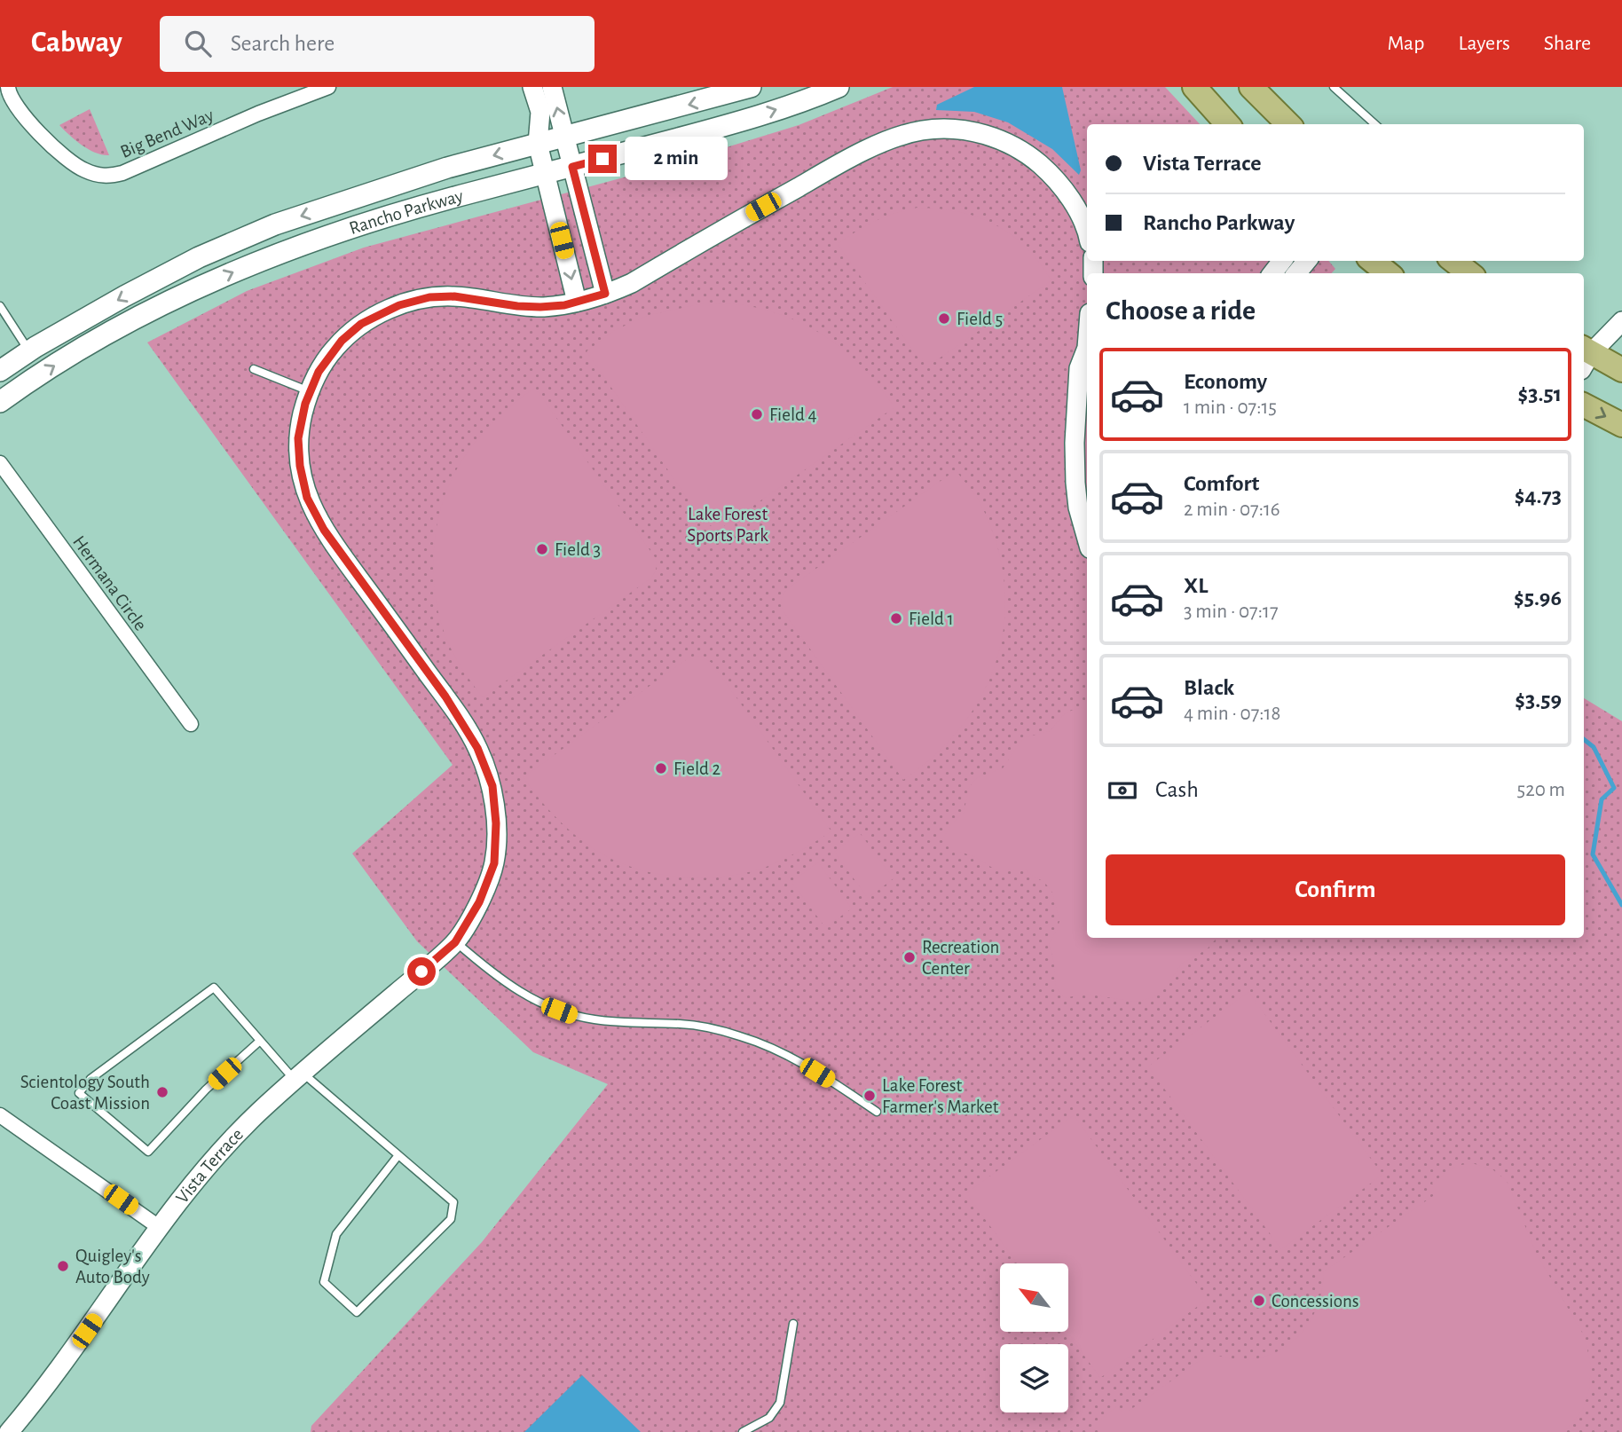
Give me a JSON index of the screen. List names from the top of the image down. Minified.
{"streets":{"main road":["Rancho Parkway"],"street":["Big Bend Way","Hermana Circle","Vista Terrace"]},"parks":["Lake Forest Sports Park"],"places":["Field 5","Field 4","Field 3","Field 1","Field 2","Recreation Center","Scientology South Coast Mission","Lake Forest Farmer's Market","Quigley's Auto Body","Concessions"],"north":"top left","page":{"header":"Cabway","search":"Search here","nav":["Map","Layers","Share"],"banner":["Vista Terrace","Rancho Parkway"],"bubble":"2 min","heading":"Choose a ride","list":[{"name":"Economy","note":"1 min · 07:15","value":"$3.51"},{"name":"Comfort","note":"2 min · 07:16","value":"$4.73"},{"name":"XL","note":"3 min · 07:17","value":"$5.96"},{"name":"Black","note":"4 min · 07:18","value":"$3.59"}],"pay":["Cash","520 m"],"buttons":"Confirm"}}
